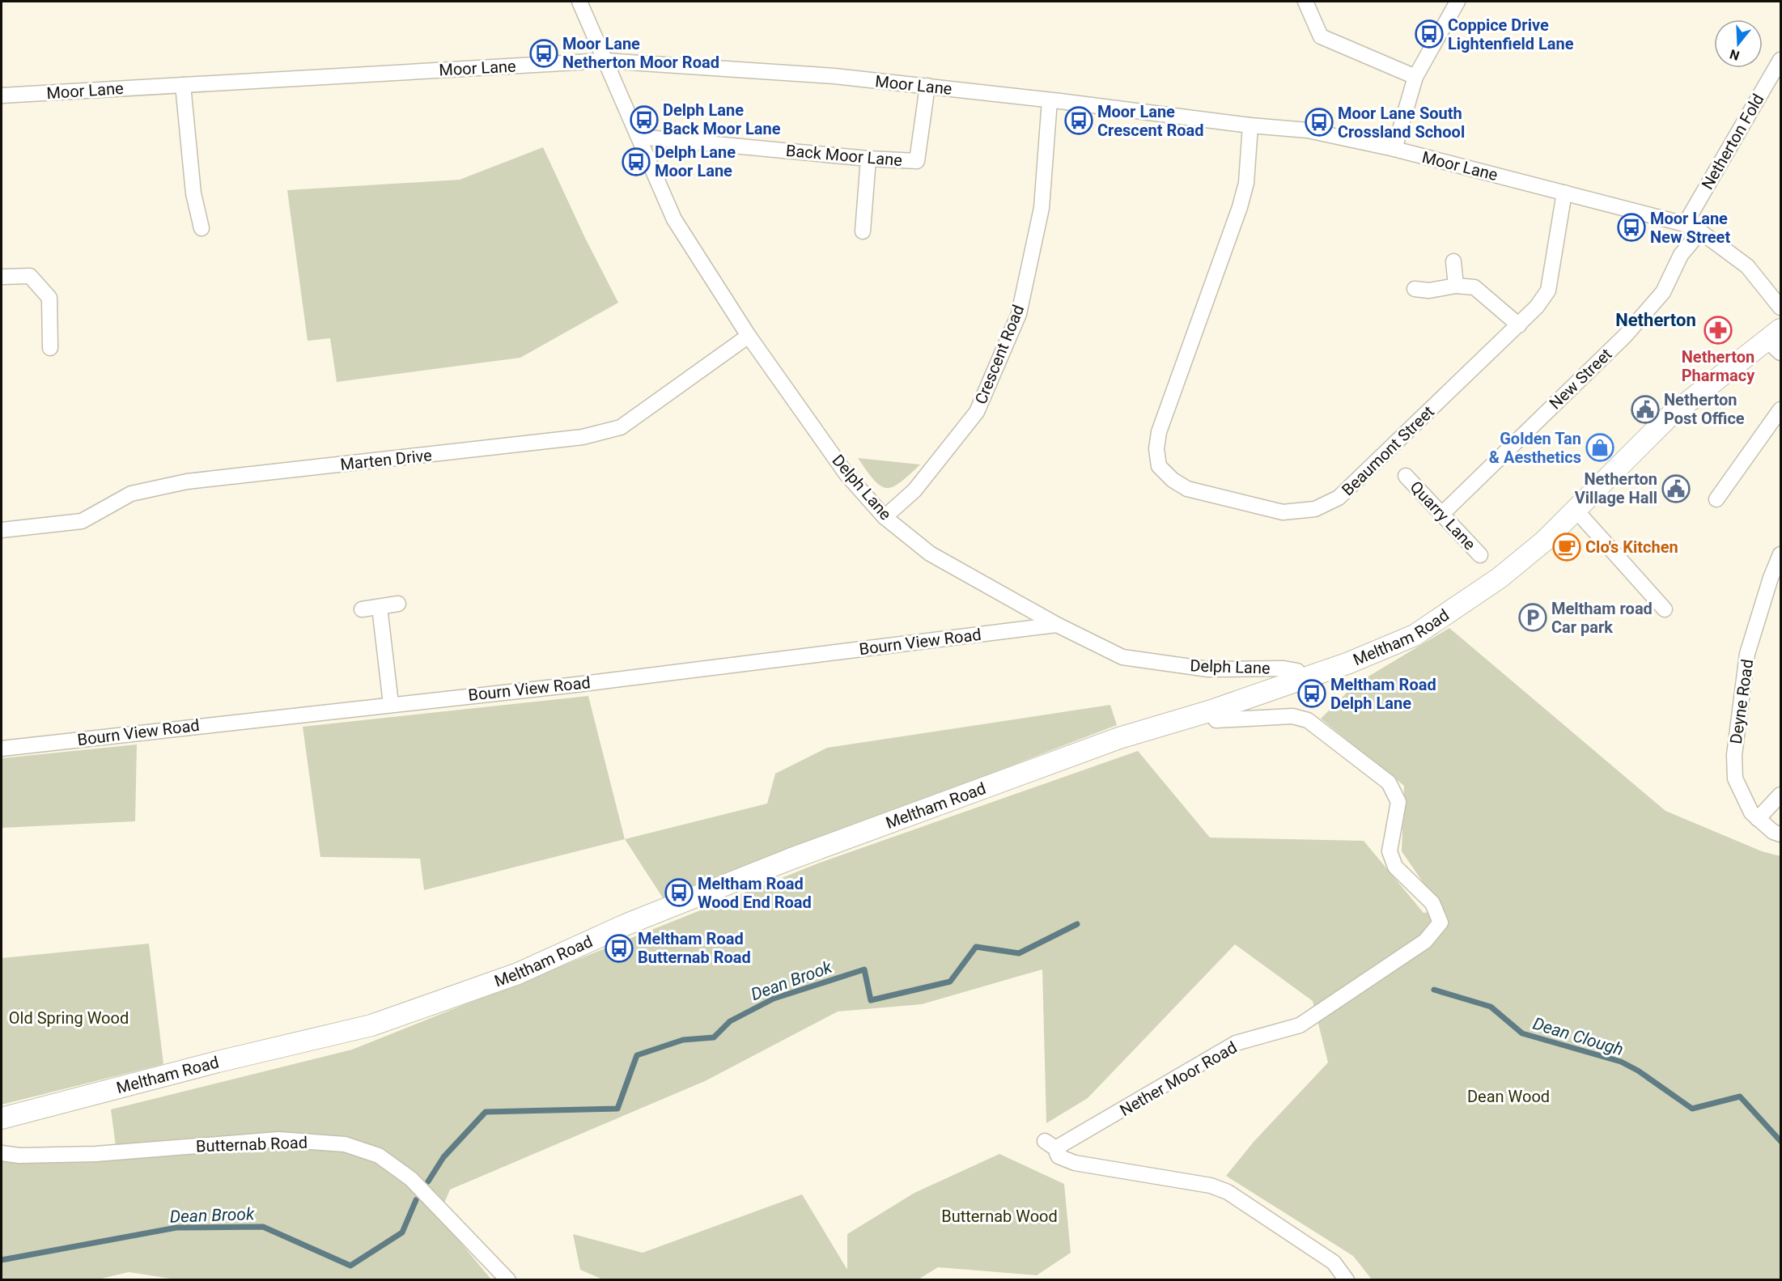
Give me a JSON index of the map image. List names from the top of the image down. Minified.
{"streets":{"main road":["Meltham Road"],"street":["Moor Lane","Netherton Fold","Back Moor Lane","Crescent Road","New Street","Beaumont Street","Marten Drive","Delph Lane","Quarry Lane","Bourn View Road","Deyne Road","Nether Moor Road","Butternab Road"]},"crossings":[["Moor Lane","Netherton Fold"],["Moor Lane","Back Moor Lane"],["Moor Lane","Crescent Road"],["Moor Lane","New Street"],["Moor Lane","Beaumont Street"],["Moor Lane","Delph Lane"],["Back Moor Lane","Delph Lane"],["Crescent Road","Delph Lane"],["New Street","Quarry Lane"],["Marten Drive","Delph Lane"],["Delph Lane","Meltham Road"],["Delph Lane","Bourn View Road"],["Meltham Road","Nether Moor Road"]],"districts":["Netherton"],"water":["Dean Brook","Dean Clough"],"parks":["Old Spring Wood","Dean Wood","Butternab Wood"],"places":{"bus stop":["Coppice Drive Lightenfield Lane","Moor Lane Netherton Moor Road","Delph Lane Back Moor Lane","Moor Lane Crescent Road","Moor Lane South Crossland School","Delph Lane Moor Lane","Moor Lane New Street","Meltham Road Delph Lane","Meltham Road Wood End Road","Meltham Road Butternab Road"],"pharmacy":["Netherton Pharmacy"],"public building":["Netherton Post Office","Netherton Village Hall"],"shop":["Golden Tan & Aesthetics"],"cafe":["Clo's Kitchen"],"parking":["Meltham road Car park"]},"north":"bottom"}
